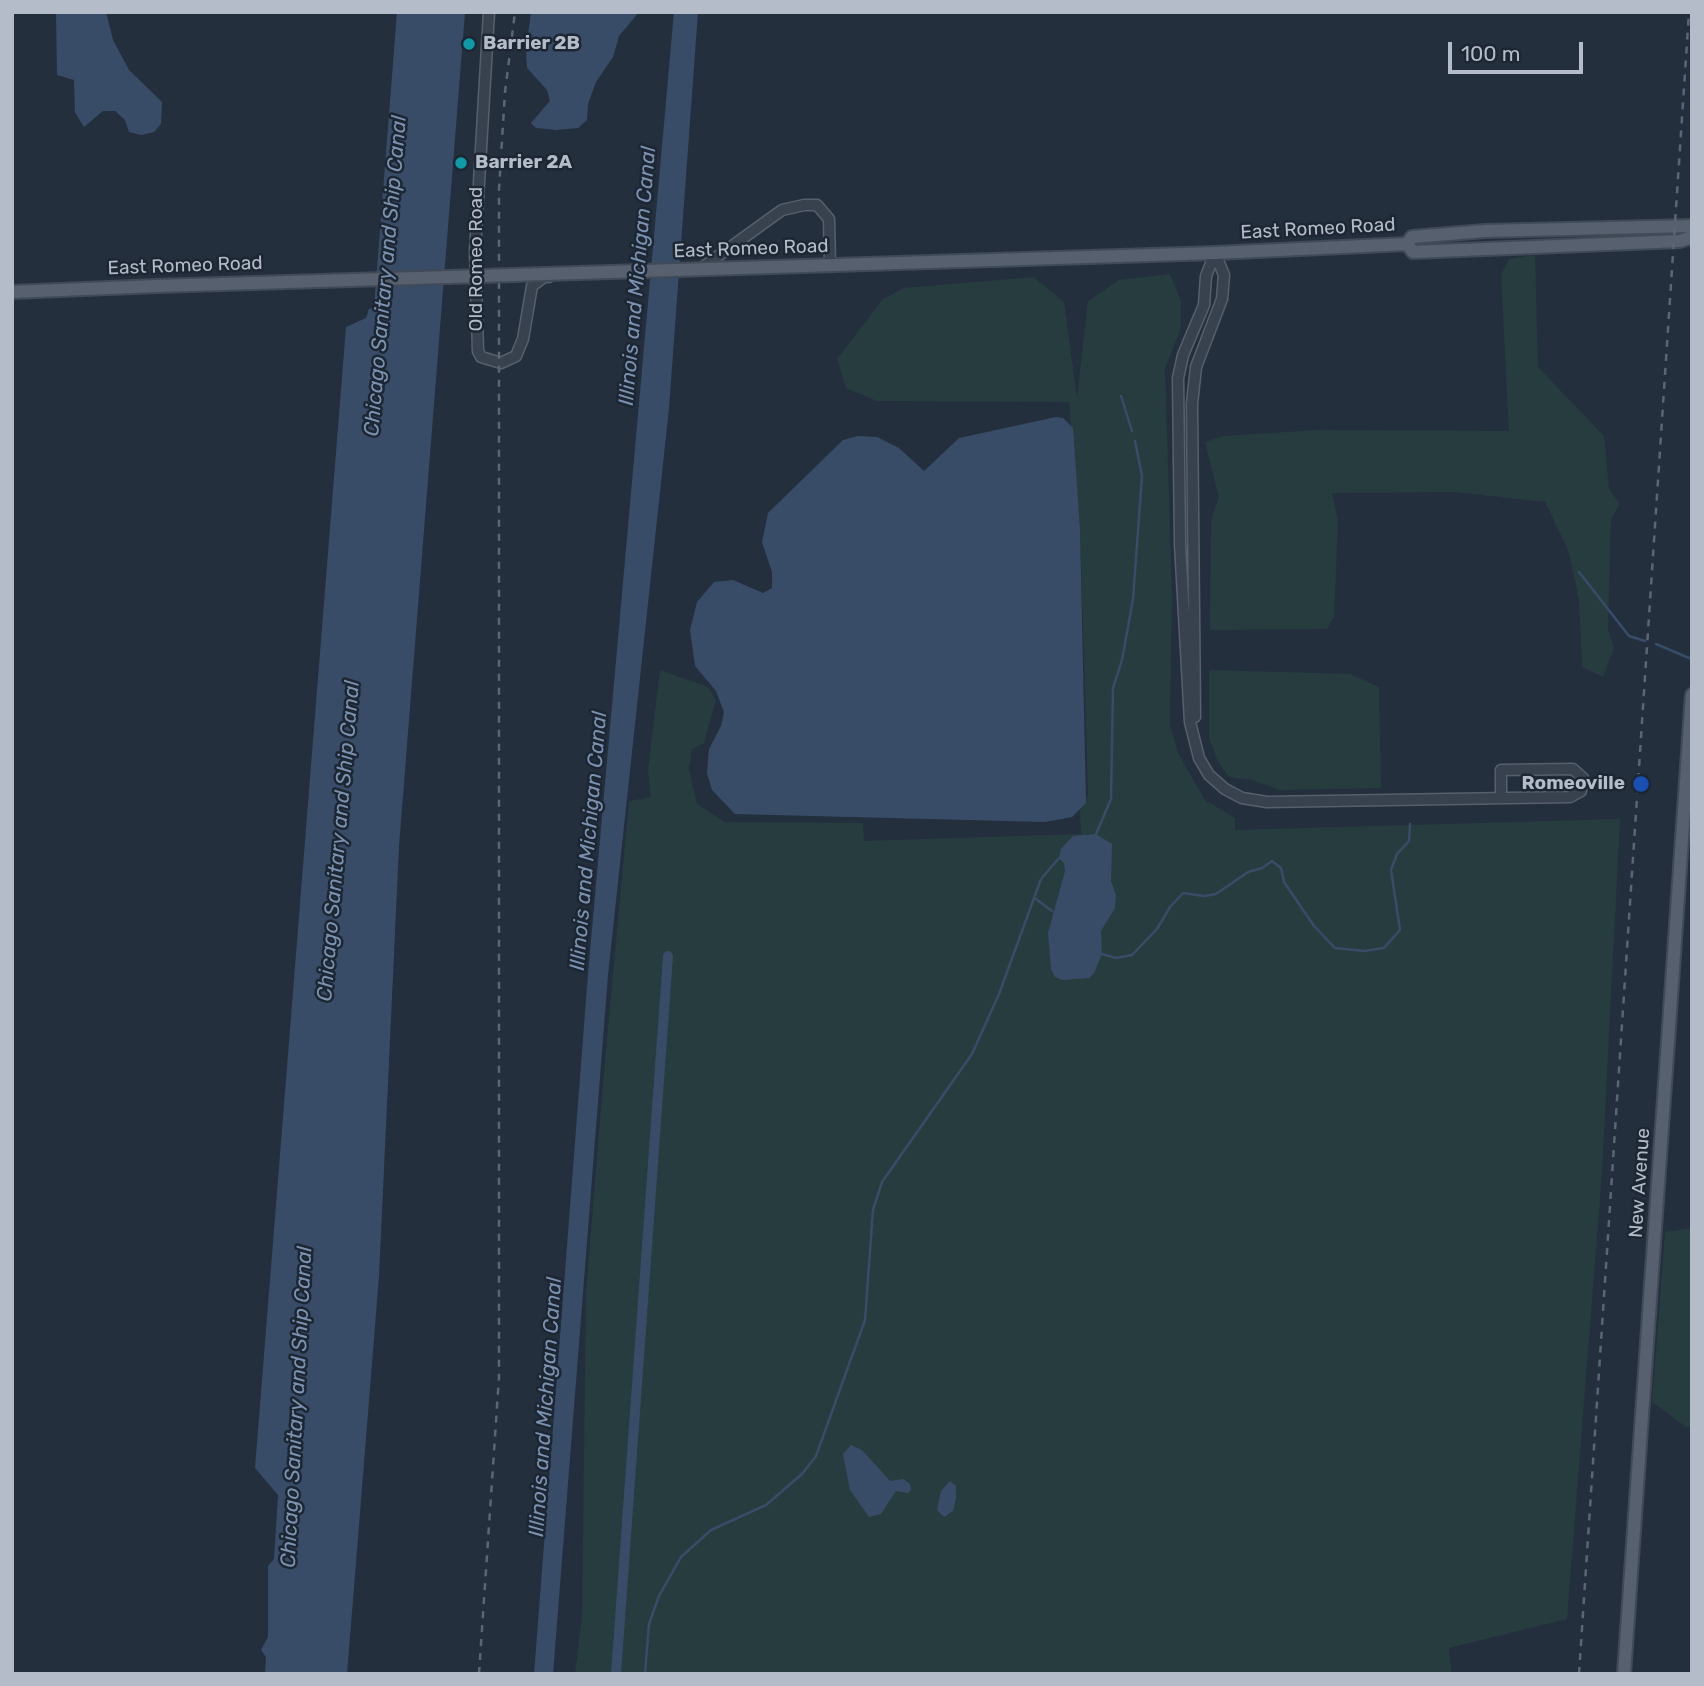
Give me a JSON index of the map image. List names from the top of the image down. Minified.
{"streets":{"main road":["East Romeo Road","New Avenue"],"street":["Old Romeo Road"]},"crossings":[["East Romeo Road","Old Romeo Road"]],"water":["Chicago Sanitary and Ship Canal","Illinois and Michigan Canal"],"places":["Barrier 2B","Barrier 2A","Romeoville"],"scale_bar":"100 m"}
